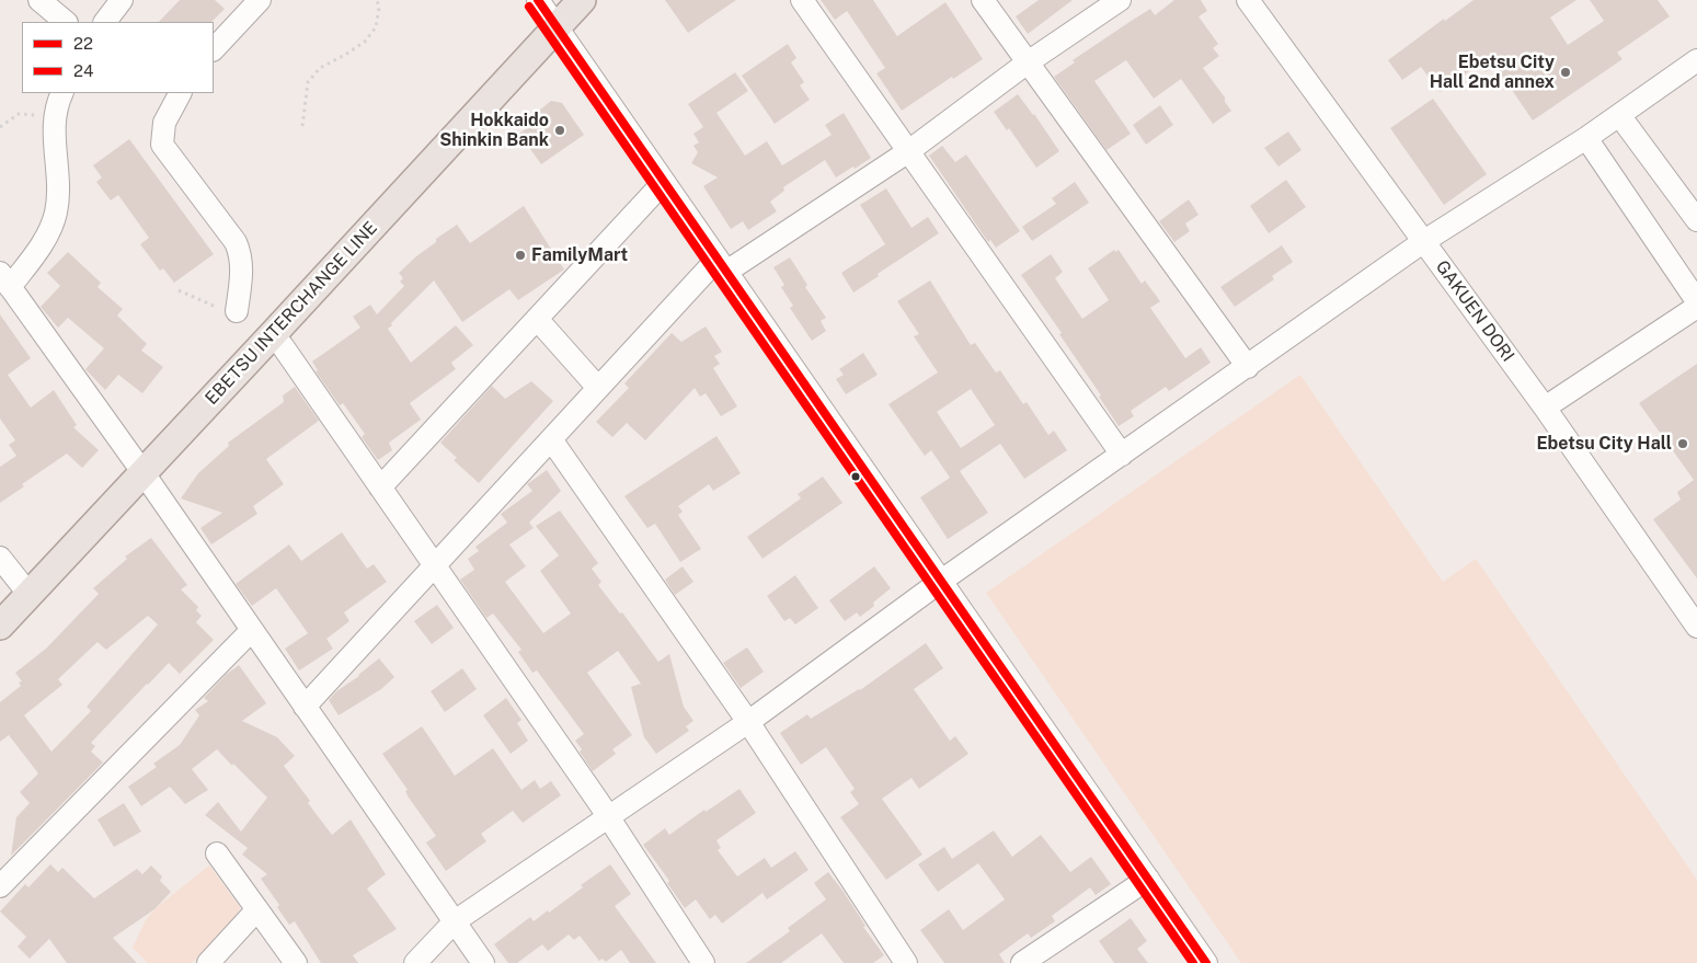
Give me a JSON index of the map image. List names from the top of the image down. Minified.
{"streets":{"main road":["EBETSU INTERCHANGE LINE"],"street":["GAKUEN DORI"]},"places":["Ebetsu City Hall 2nd annex","Hokkaido Shinkin Bank","FamilyMart","Ebetsu City Hall"],"lines":["transit line 22","transit line 24"],"legend":["22","24"]}
